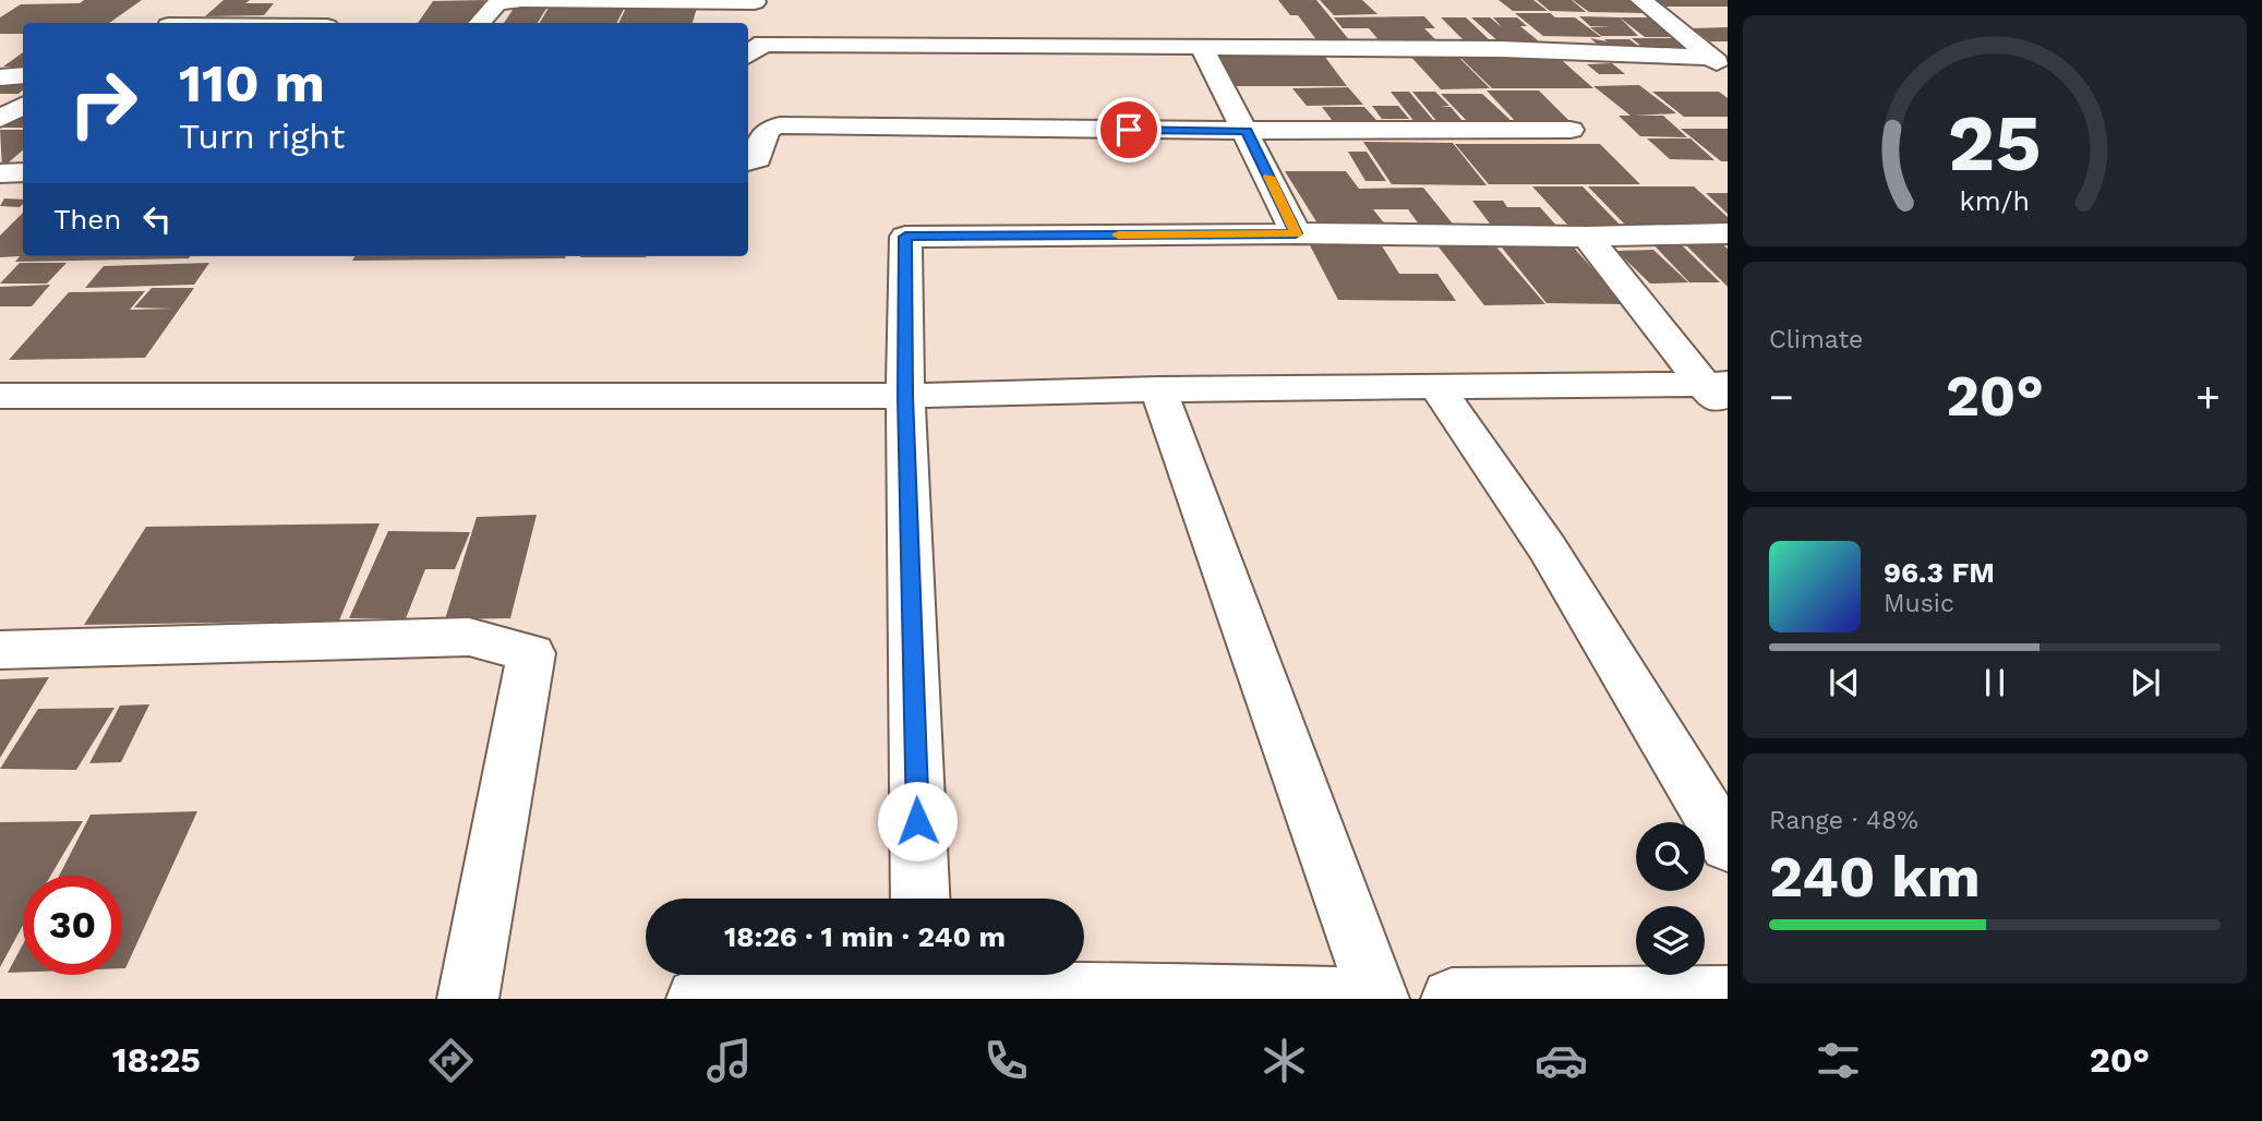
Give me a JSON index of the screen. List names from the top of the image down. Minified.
{"page":{"turn":["110 m","Turn right"],"then":"Then","tile":["Climate",["Range · 48%","240 km"]],"heat":["−","20°","+"],"song":["96.3 FM","Music"],"limit":"30","trip":"18:26 · 1 min · 240 m","tabs":["18:25","20°"],"gauge":["25","km/h"]}}
